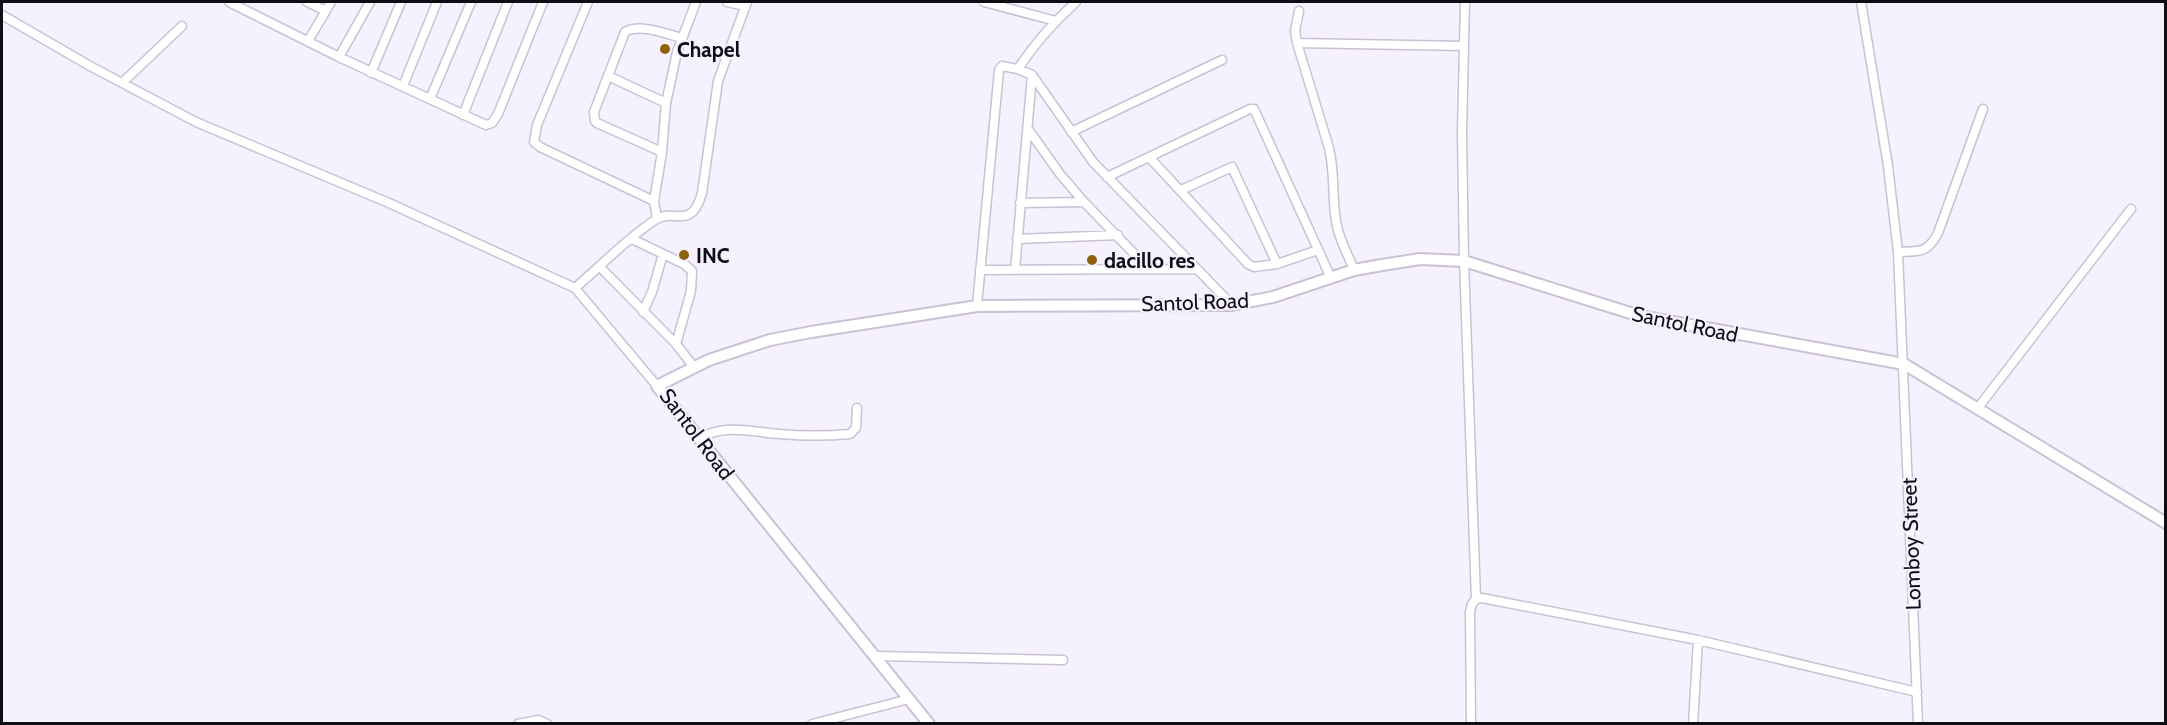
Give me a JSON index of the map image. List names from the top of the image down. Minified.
{"streets":{"street":["Santol Road","Lomboy Street"]},"crossings":[["Santol Road","Lomboy Street"]],"places":["Chapel","INC","dacillo res"]}
